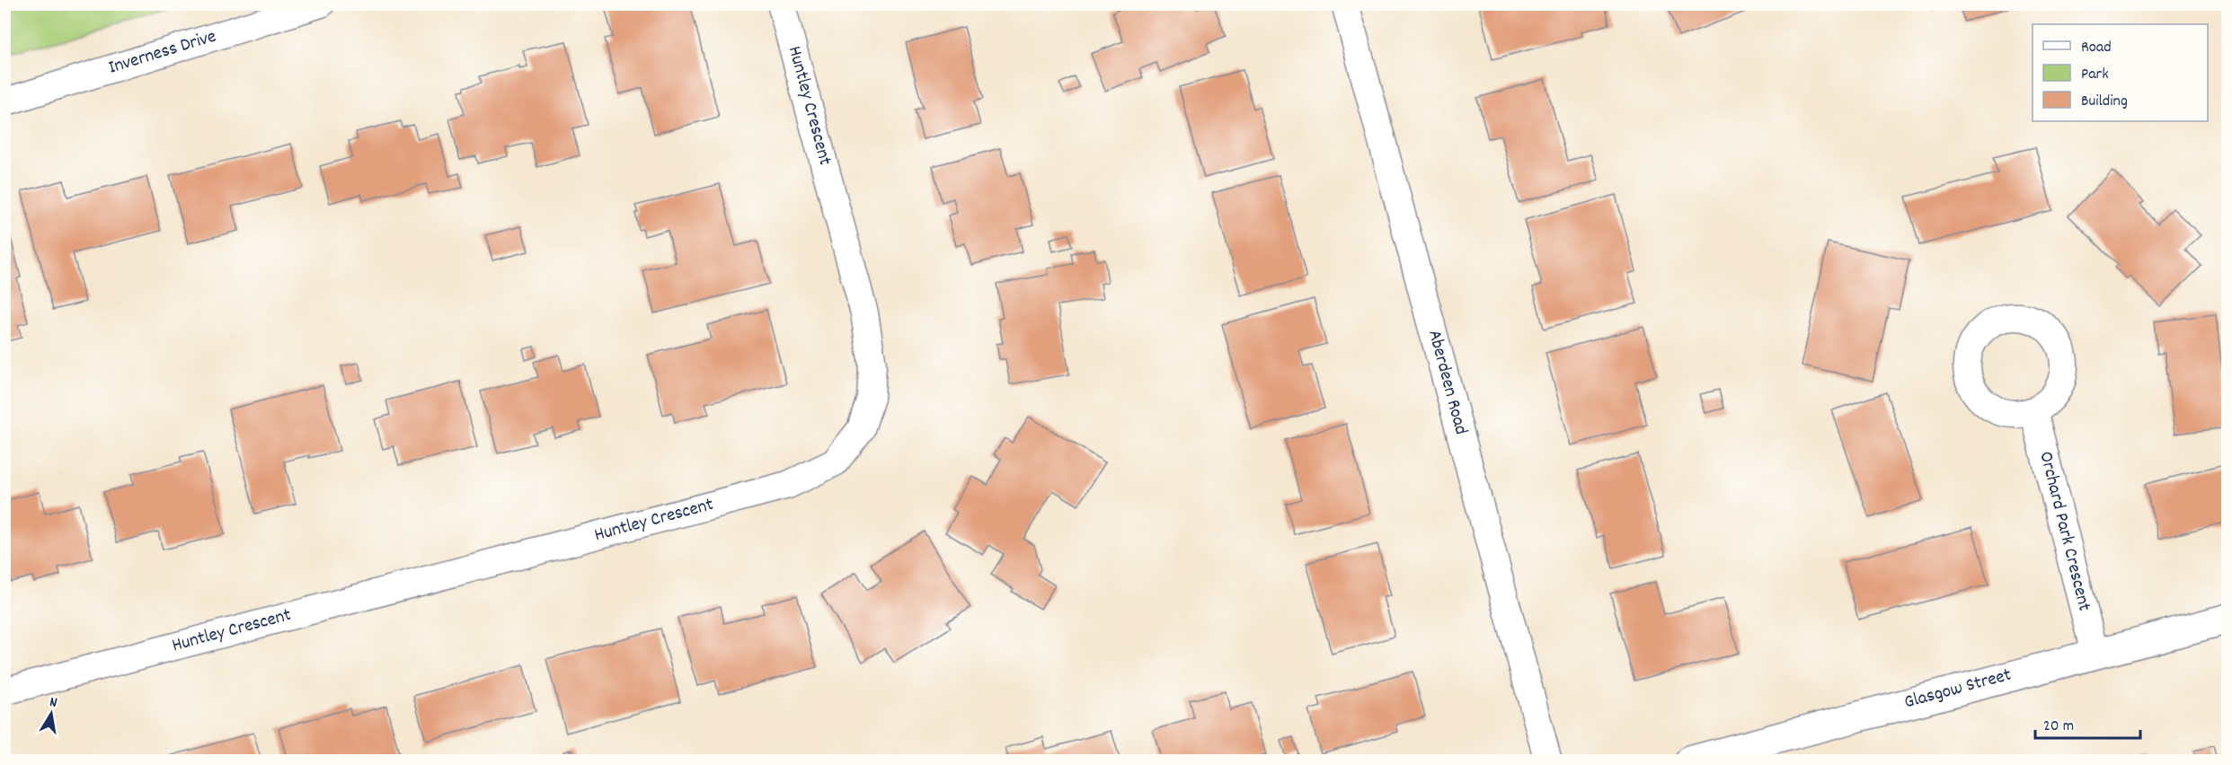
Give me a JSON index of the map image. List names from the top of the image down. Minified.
{"streets":{"street":["Inverness Drive","Huntley Crescent","Aberdeen Road","Orchard Park Crescent","Glasgow Street"]},"crossings":[["Orchard Park Crescent","Glasgow Street"]],"legend":["Road","Park","Building"],"scale_bar":"20 m","north":"top"}
